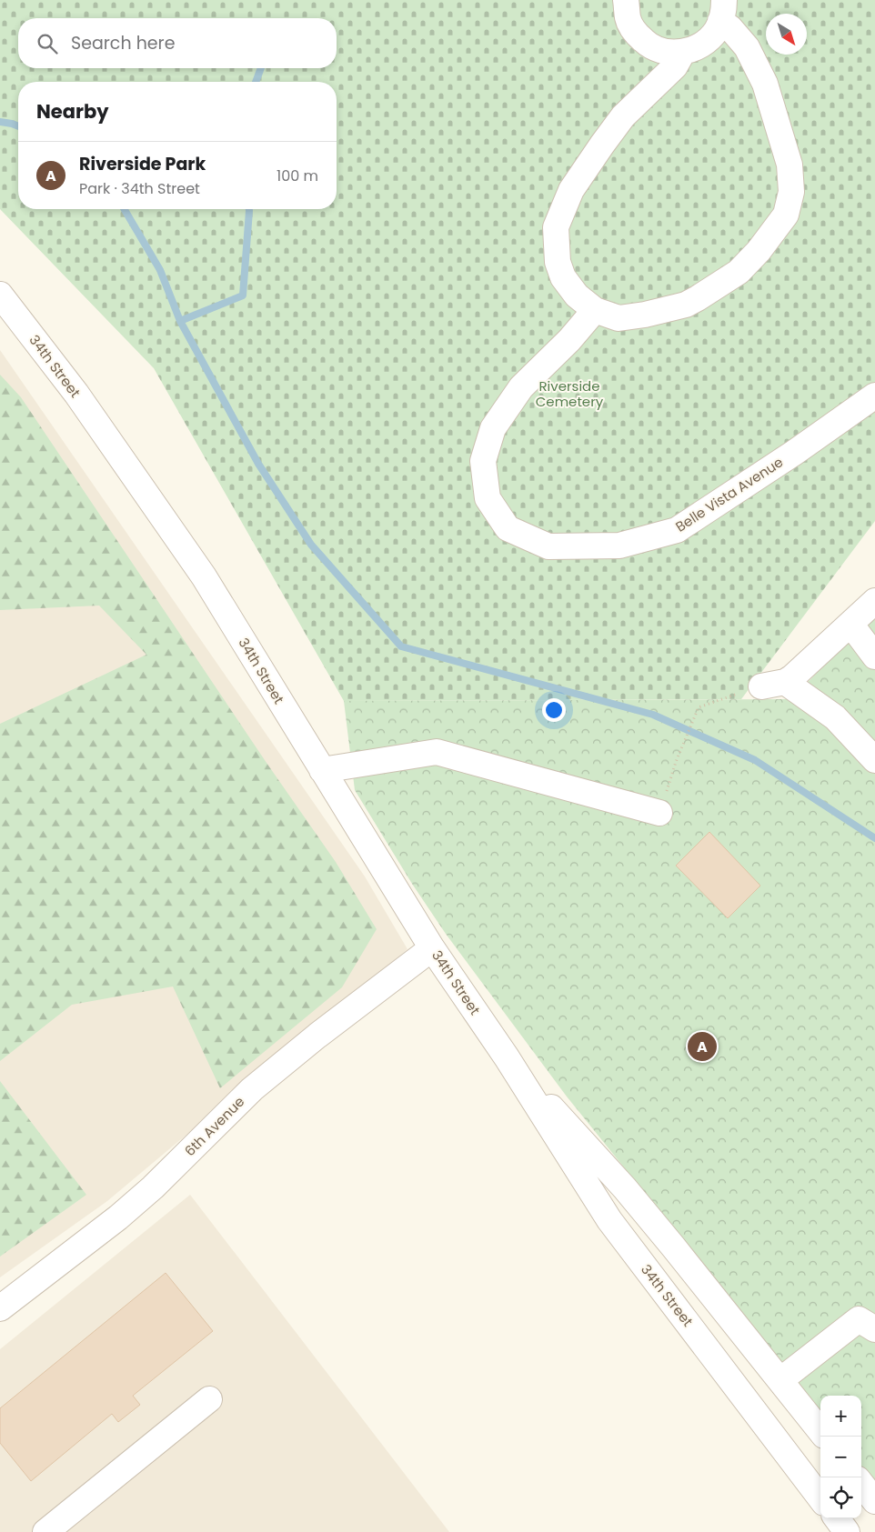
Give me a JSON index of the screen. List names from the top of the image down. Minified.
{"streets":{"street":["34th Street","Belle Vista Avenue","6th Avenue"]},"crossings":[["34th Street","6th Avenue"]],"parks":["Riverside Cemetery"],"north":"bottom right","page":{"search":"Search here","heading":"Nearby","list":[{"mark":"A","name":"Riverside Park","note":"Park · 34th Street","value":"100 m"}],"pins":"A","map_buttons":["+","−"]}}
